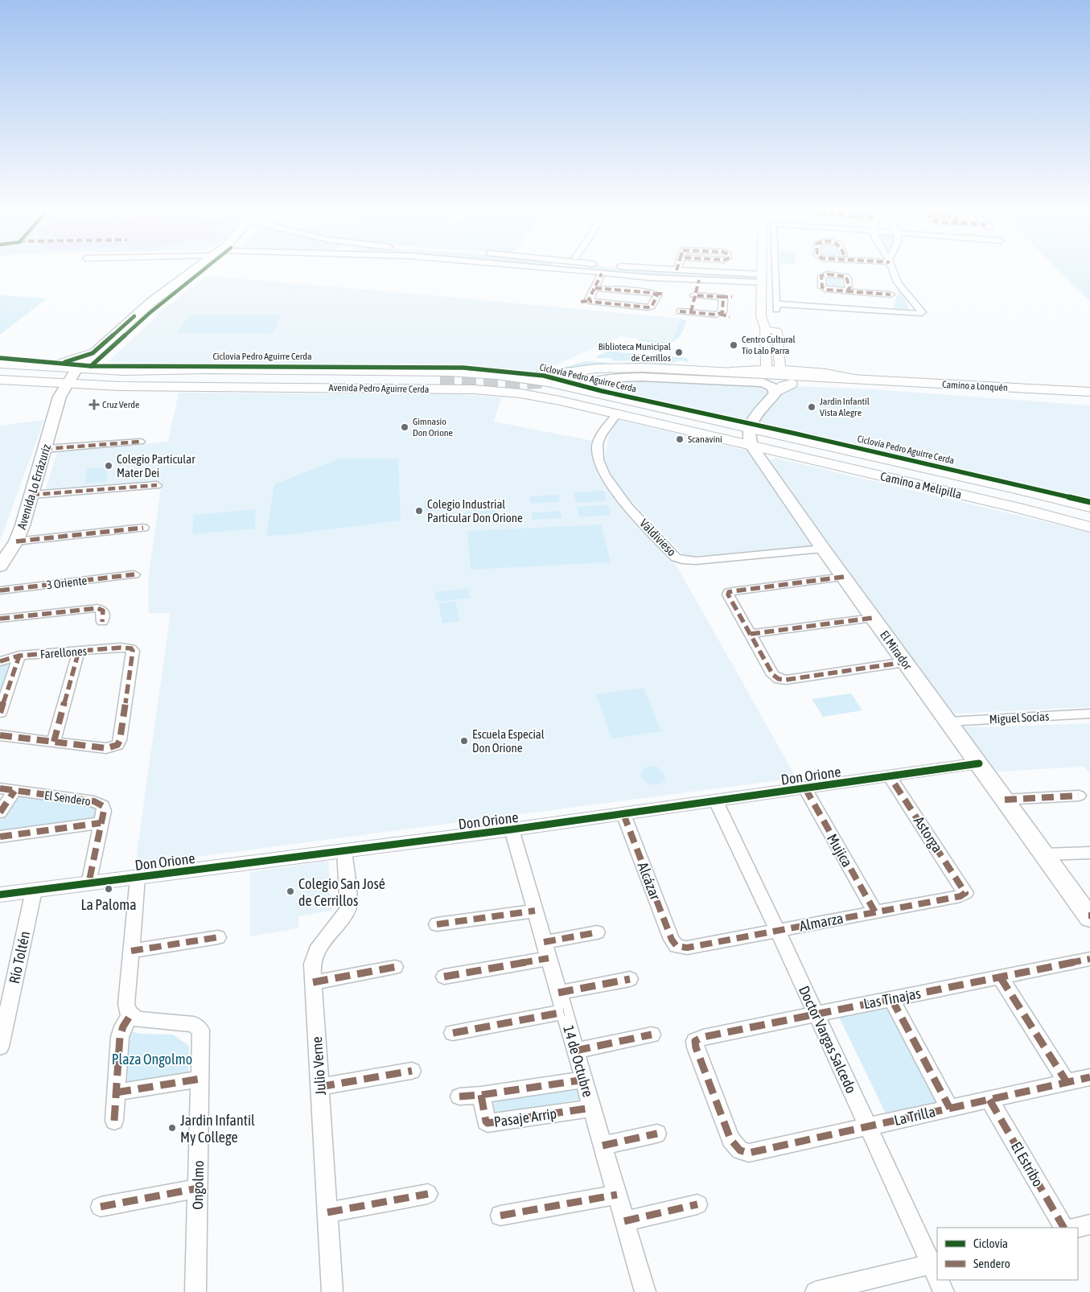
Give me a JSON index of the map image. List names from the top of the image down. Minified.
{"streets":{"main road":["Camino a Lonquén","Avenida Pedro Aguirre Cerda","Camino a Melipilla","Avenida Lo Errázuriz","El Mirador"],"street":["Valdivieso","3 Oriente","Farellones","Miguel Socías","Don Orione","El Sendero","Astorga","Mujica","Alcázar","Almarza","Río Toltén","Las Tinajas","Doctor Vargas Salcedo","14 de Octubre","Julio Verne","La Trilla","Pasaje Arrip","El Estribo","Ongolmo"],"cycle path":["Ciclovía Pedro Aguirre Cerda"]},"crossings":[["Camino a Lonquén","Avenida Pedro Aguirre Cerda"],["Avenida Pedro Aguirre Cerda","Camino a Melipilla"],["Avenida Pedro Aguirre Cerda","Avenida Lo Errázuriz"],["Avenida Pedro Aguirre Cerda","Valdivieso"],["Avenida Pedro Aguirre Cerda","El Mirador"],["Camino a Melipilla","El Mirador"],["Valdivieso","El Mirador"],["El Mirador","Miguel Socías"],["El Mirador","Don Orione"],["Don Orione","El Sendero"],["Don Orione","Astorga"],["Don Orione","Mujica"],["Don Orione","Alcázar"],["Don Orione","Río Toltén"],["Don Orione","Doctor Vargas Salcedo"],["Don Orione","14 de Octubre"],["Don Orione","Julio Verne"],["Astorga","Almarza"],["Mujica","Almarza"],["Alcázar","Almarza"],["Almarza","Doctor Vargas Salcedo"],["Las Tinajas","Doctor Vargas Salcedo"],["Las Tinajas","La Trilla"],["Doctor Vargas Salcedo","La Trilla"],["14 de Octubre","Pasaje Arrip"],["La Trilla","El Estribo"]],"parks":["Plaza Ongolmo"],"places":{"other":["Centro Cultural Tío Lalo Parra","Biblioteca Municipal de Cerrillos","Jardin Infantil Vista Alegre","Gimnasio Don Orione","Scanavini","Colegio Particular Mater Dei","Colegio Industrial Particular Don Orione","Escuela Especial Don Orione","La Paloma","Colegio San José de Cerrillos","Jardin Infantil My College"],"health":["Cruz Verde"]},"legend":["Ciclovía","Sendero"]}
